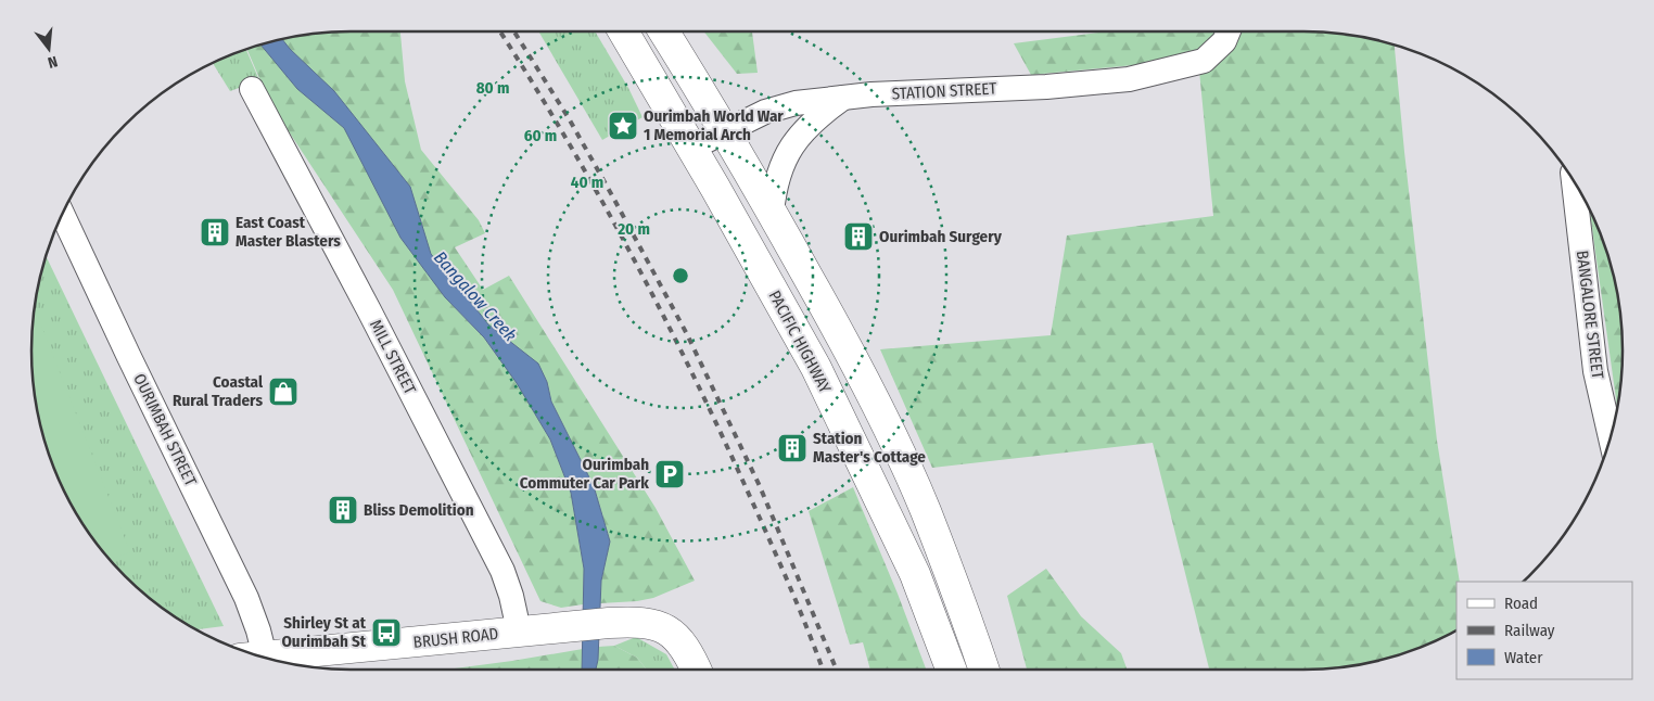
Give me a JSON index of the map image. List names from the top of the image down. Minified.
{"streets":{"main road":["PACIFIC HIGHWAY","BRUSH ROAD"],"street":["STATION STREET","BANGALORE STREET","MILL STREET","OURIMBAH STREET"]},"crossings":[["STATION STREET","PACIFIC HIGHWAY"],["MILL STREET","BRUSH ROAD"]],"water":["Bangalow Creek"],"places":{"place":["Ourimbah World War 1 Memorial Arch"],"building":["East Coast Master Blasters","Ourimbah Surgery","Station Master's Cottage","Bliss Demolition"],"shop":["Coastal Rural Traders"],"parking":["Ourimbah Commuter Car Park"],"bus stop":["Shirley St at Ourimbah St"]},"legend":["Road","Railway","Water"],"north":"bottom","rings":["80 m","60 m","40 m","20 m"]}
